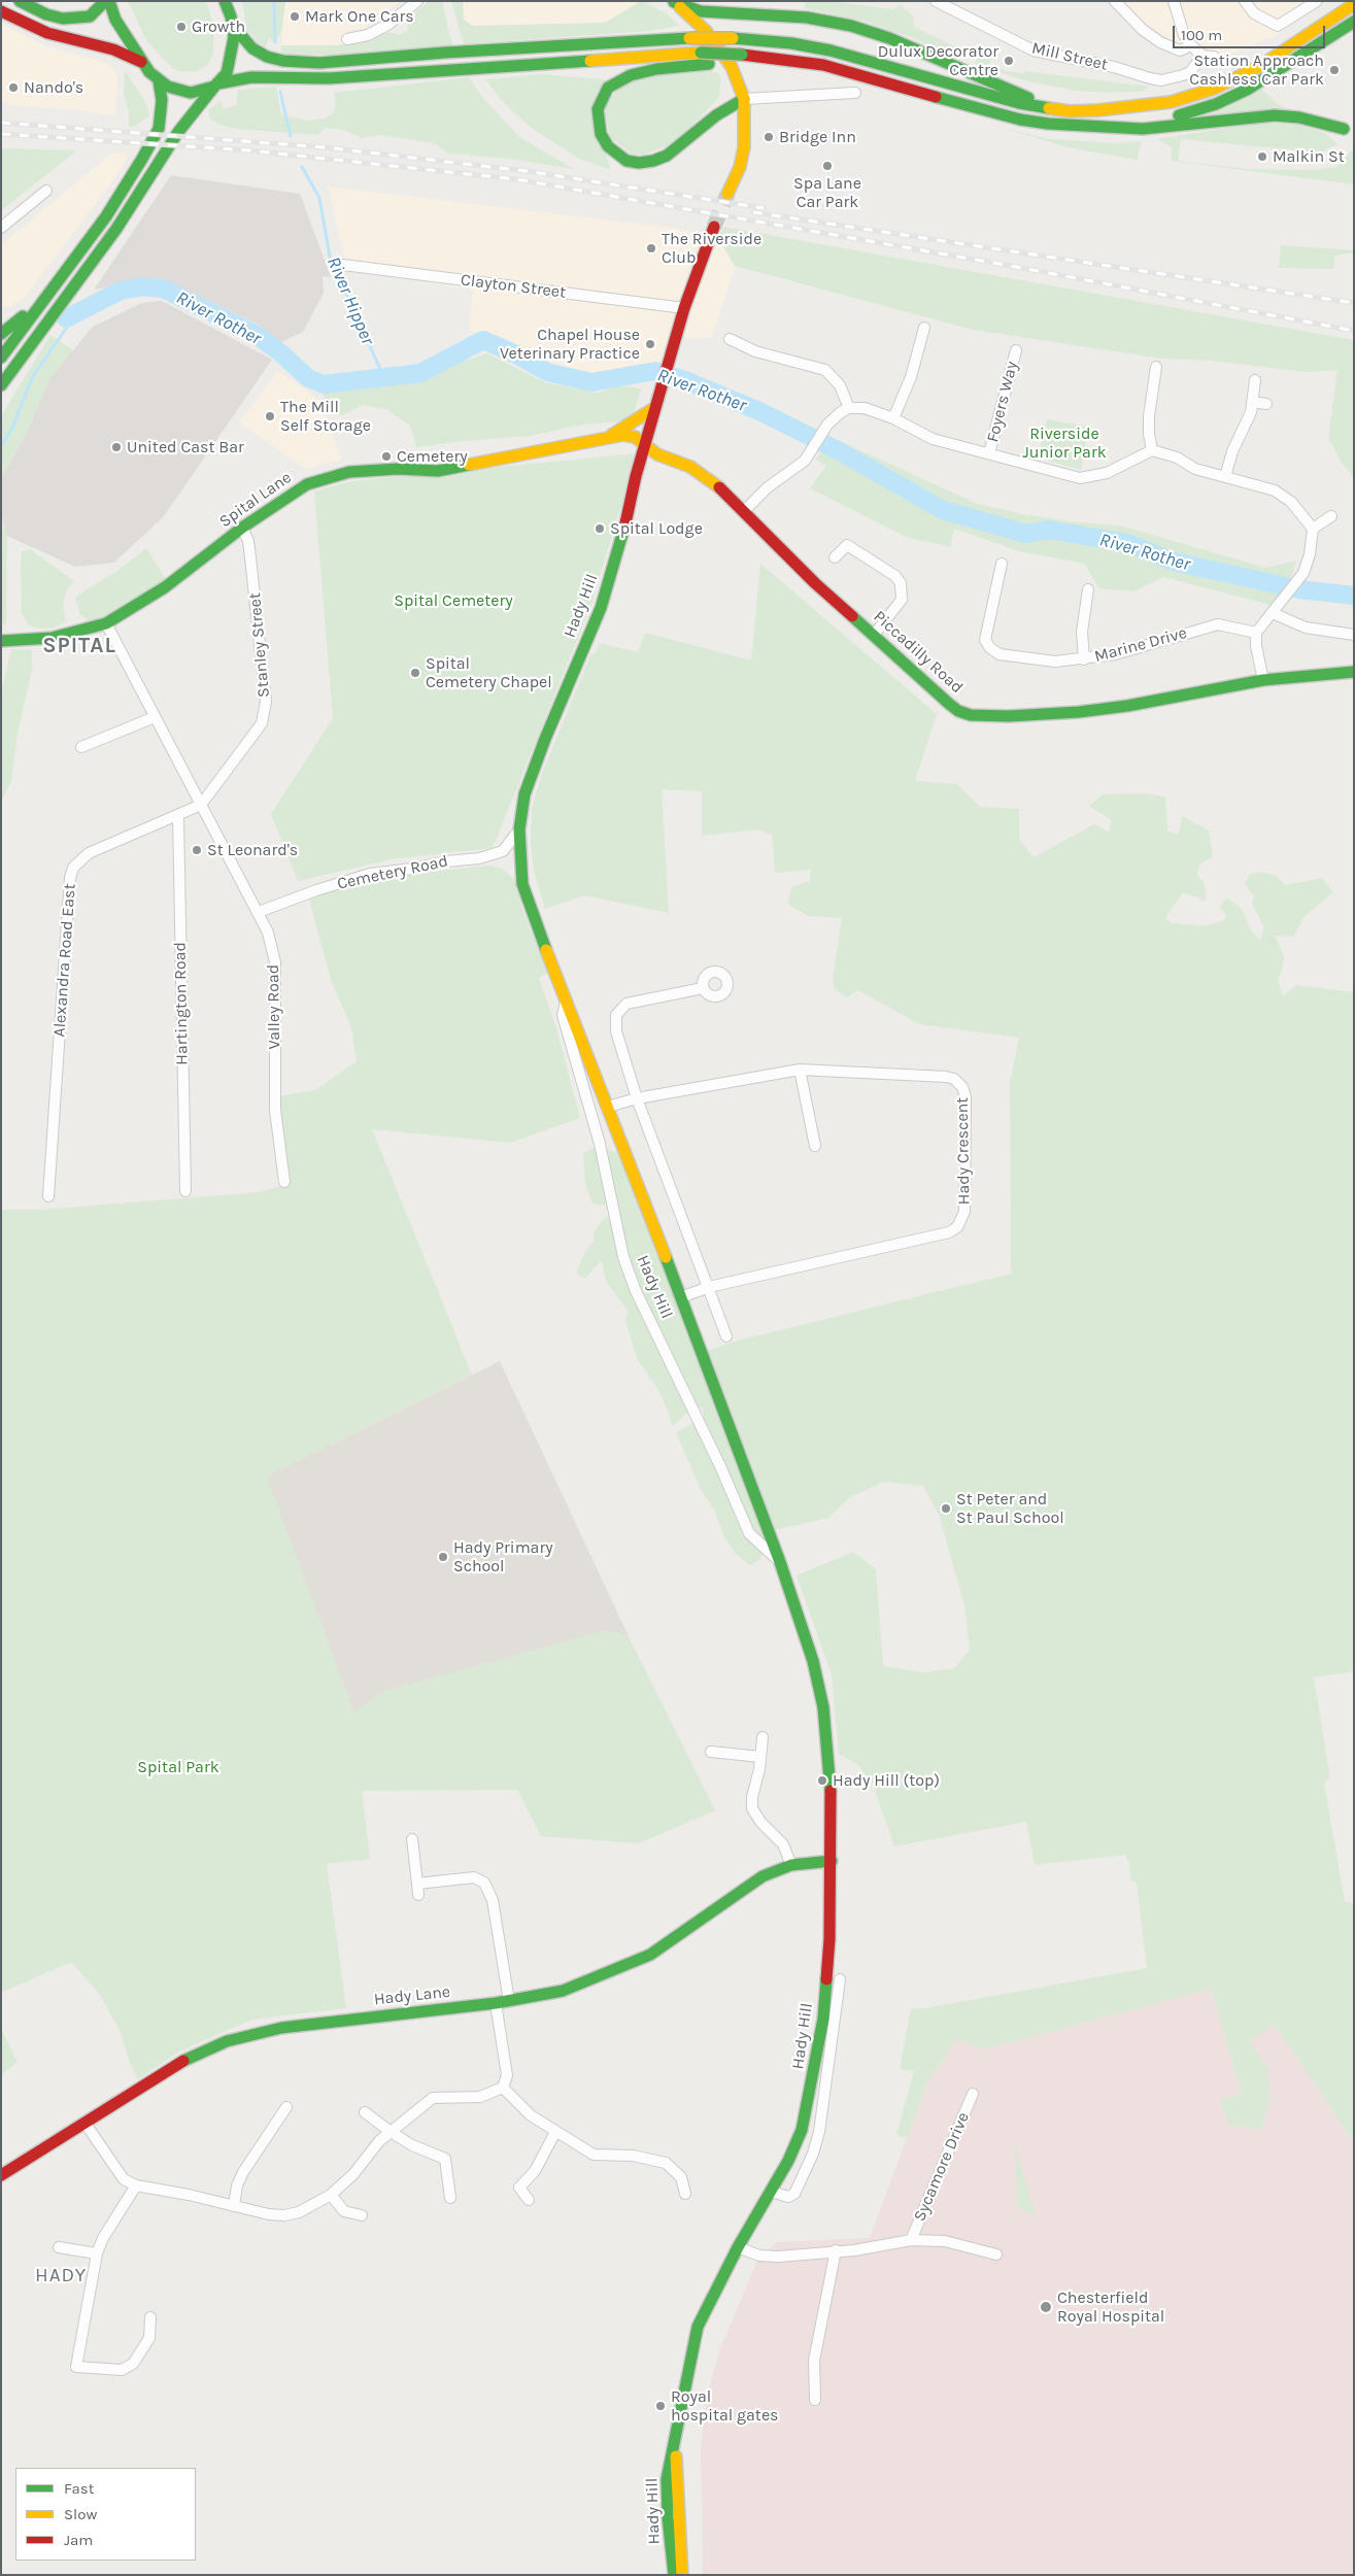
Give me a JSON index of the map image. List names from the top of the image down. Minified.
{"streets":{"main road":["Spital Lane","Hady Hill","Piccadilly Road","Hady Lane"],"street":["Mill Street","Clayton Street","Foyers Way","Stanley Street","Marine Drive","Cemetery Road","Alexandra Road East","Hartington Road","Valley Road","Hady Crescent","Sycamore Drive"]},"crossings":[["Clayton Street","Hady Hill"],["Spital Lane","Hady Hill"],["Spital Lane","Stanley Street"],["Spital Lane","Piccadilly Road"],["Spital Lane","Valley Road"],["Hady Hill","Piccadilly Road"],["Hady Hill","Cemetery Road"],["Hady Hill","Hady Crescent"],["Hady Hill","Hady Lane"],["Hady Hill","Sycamore Drive"],["Stanley Street","Alexandra Road East"],["Stanley Street","Valley Road"],["Cemetery Road","Valley Road"],["Alexandra Road East","Hartington Road"],["Alexandra Road East","Valley Road"]],"districts":["SPITAL","HADY"],"water":["River Hipper","River Rother"],"parks":["Riverside Junior Park","Spital Cemetery","Spital Park"],"places":["Mark One Cars","Growth","Dulux Decorator Centre","Station Approach Cashless Car Park","Nando's","Bridge Inn","Malkin St","Spa Lane Car Park","The Riverside Club","Chapel House Veterinary Practice","The Mill Self Storage","United Cast Bar","Cemetery","Spital Lodge","Spital Cemetery Chapel","St Leonard's","St Peter and St Paul School","Hady Primary School","Hady Hill (top)","Chesterfield Royal Hospital","Royal hospital gates"],"legend":["Fast","Slow","Jam"],"scale_bar":"100 m"}
